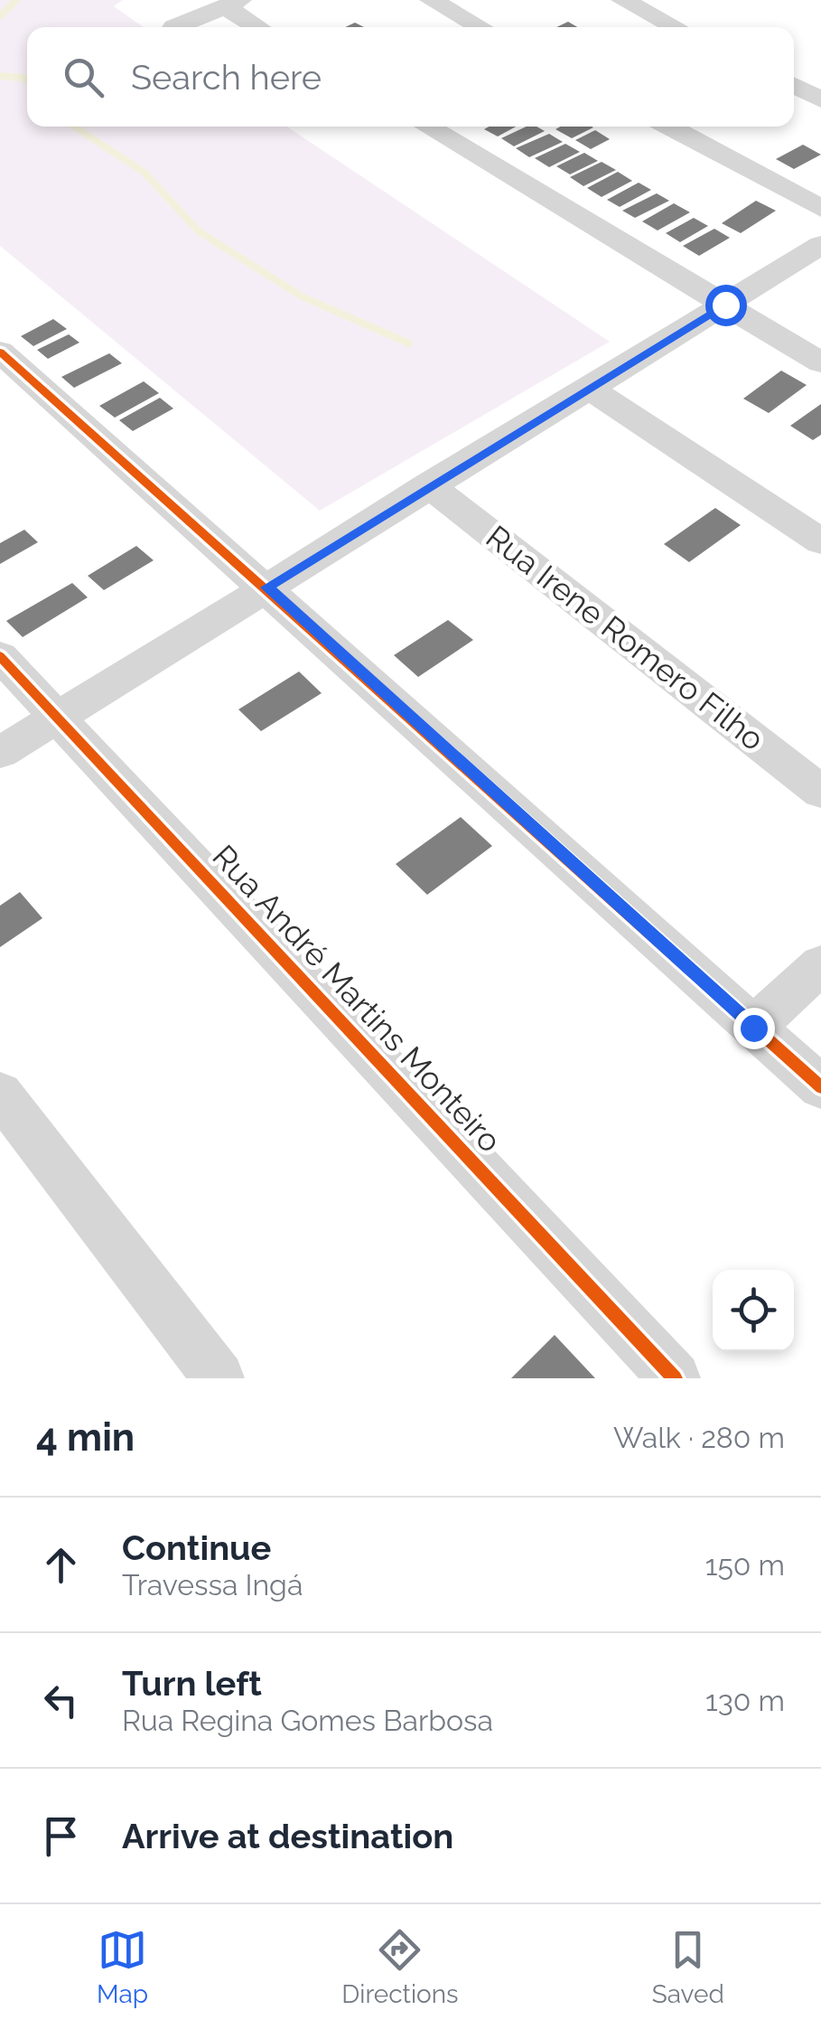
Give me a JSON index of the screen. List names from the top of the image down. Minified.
{"streets":{"street":["Rua Irene Romero Filho","Rua André Martins Monteiro"]},"page":{"search":"Search here","heading":["4 min","Walk · 280 m"],"list":[["Continue","Travessa Ingá","150 m"],["Turn left","Rua Regina Gomes Barbosa","130 m"],"Arrive at destination"],"nav":["Map","Directions","Saved"]}}
